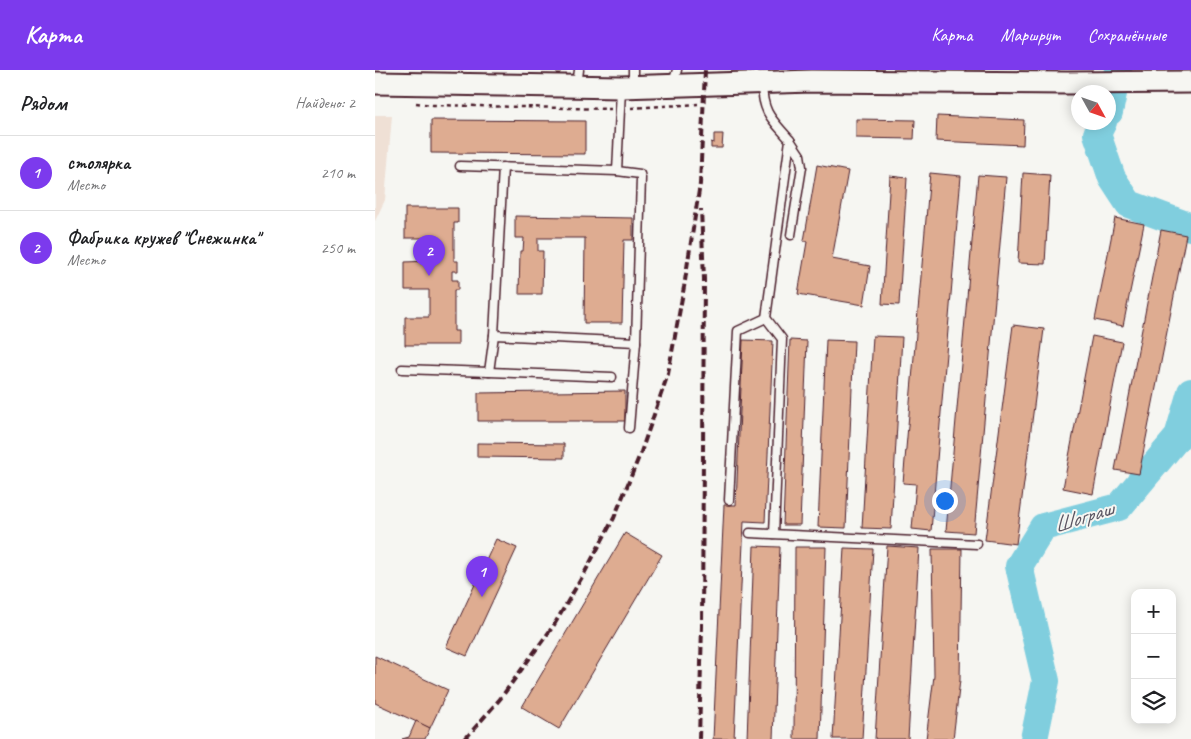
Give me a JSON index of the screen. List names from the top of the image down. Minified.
{"water":["Шограш"],"north":"bottom right","page":{"header":"Карта","nav":["Карта","Маршрут","Сохранённые"],"heading":["Рядом","Найдено: 2"],"list":[{"mark":"1","name":"столярка","note":"Место","value":"210 m"},{"mark":"2","name":"Фабрика кружев \"Снежинка\"","note":"Место","value":"250 m"}],"pins":["2","1"],"map_buttons":["+","−"]}}
